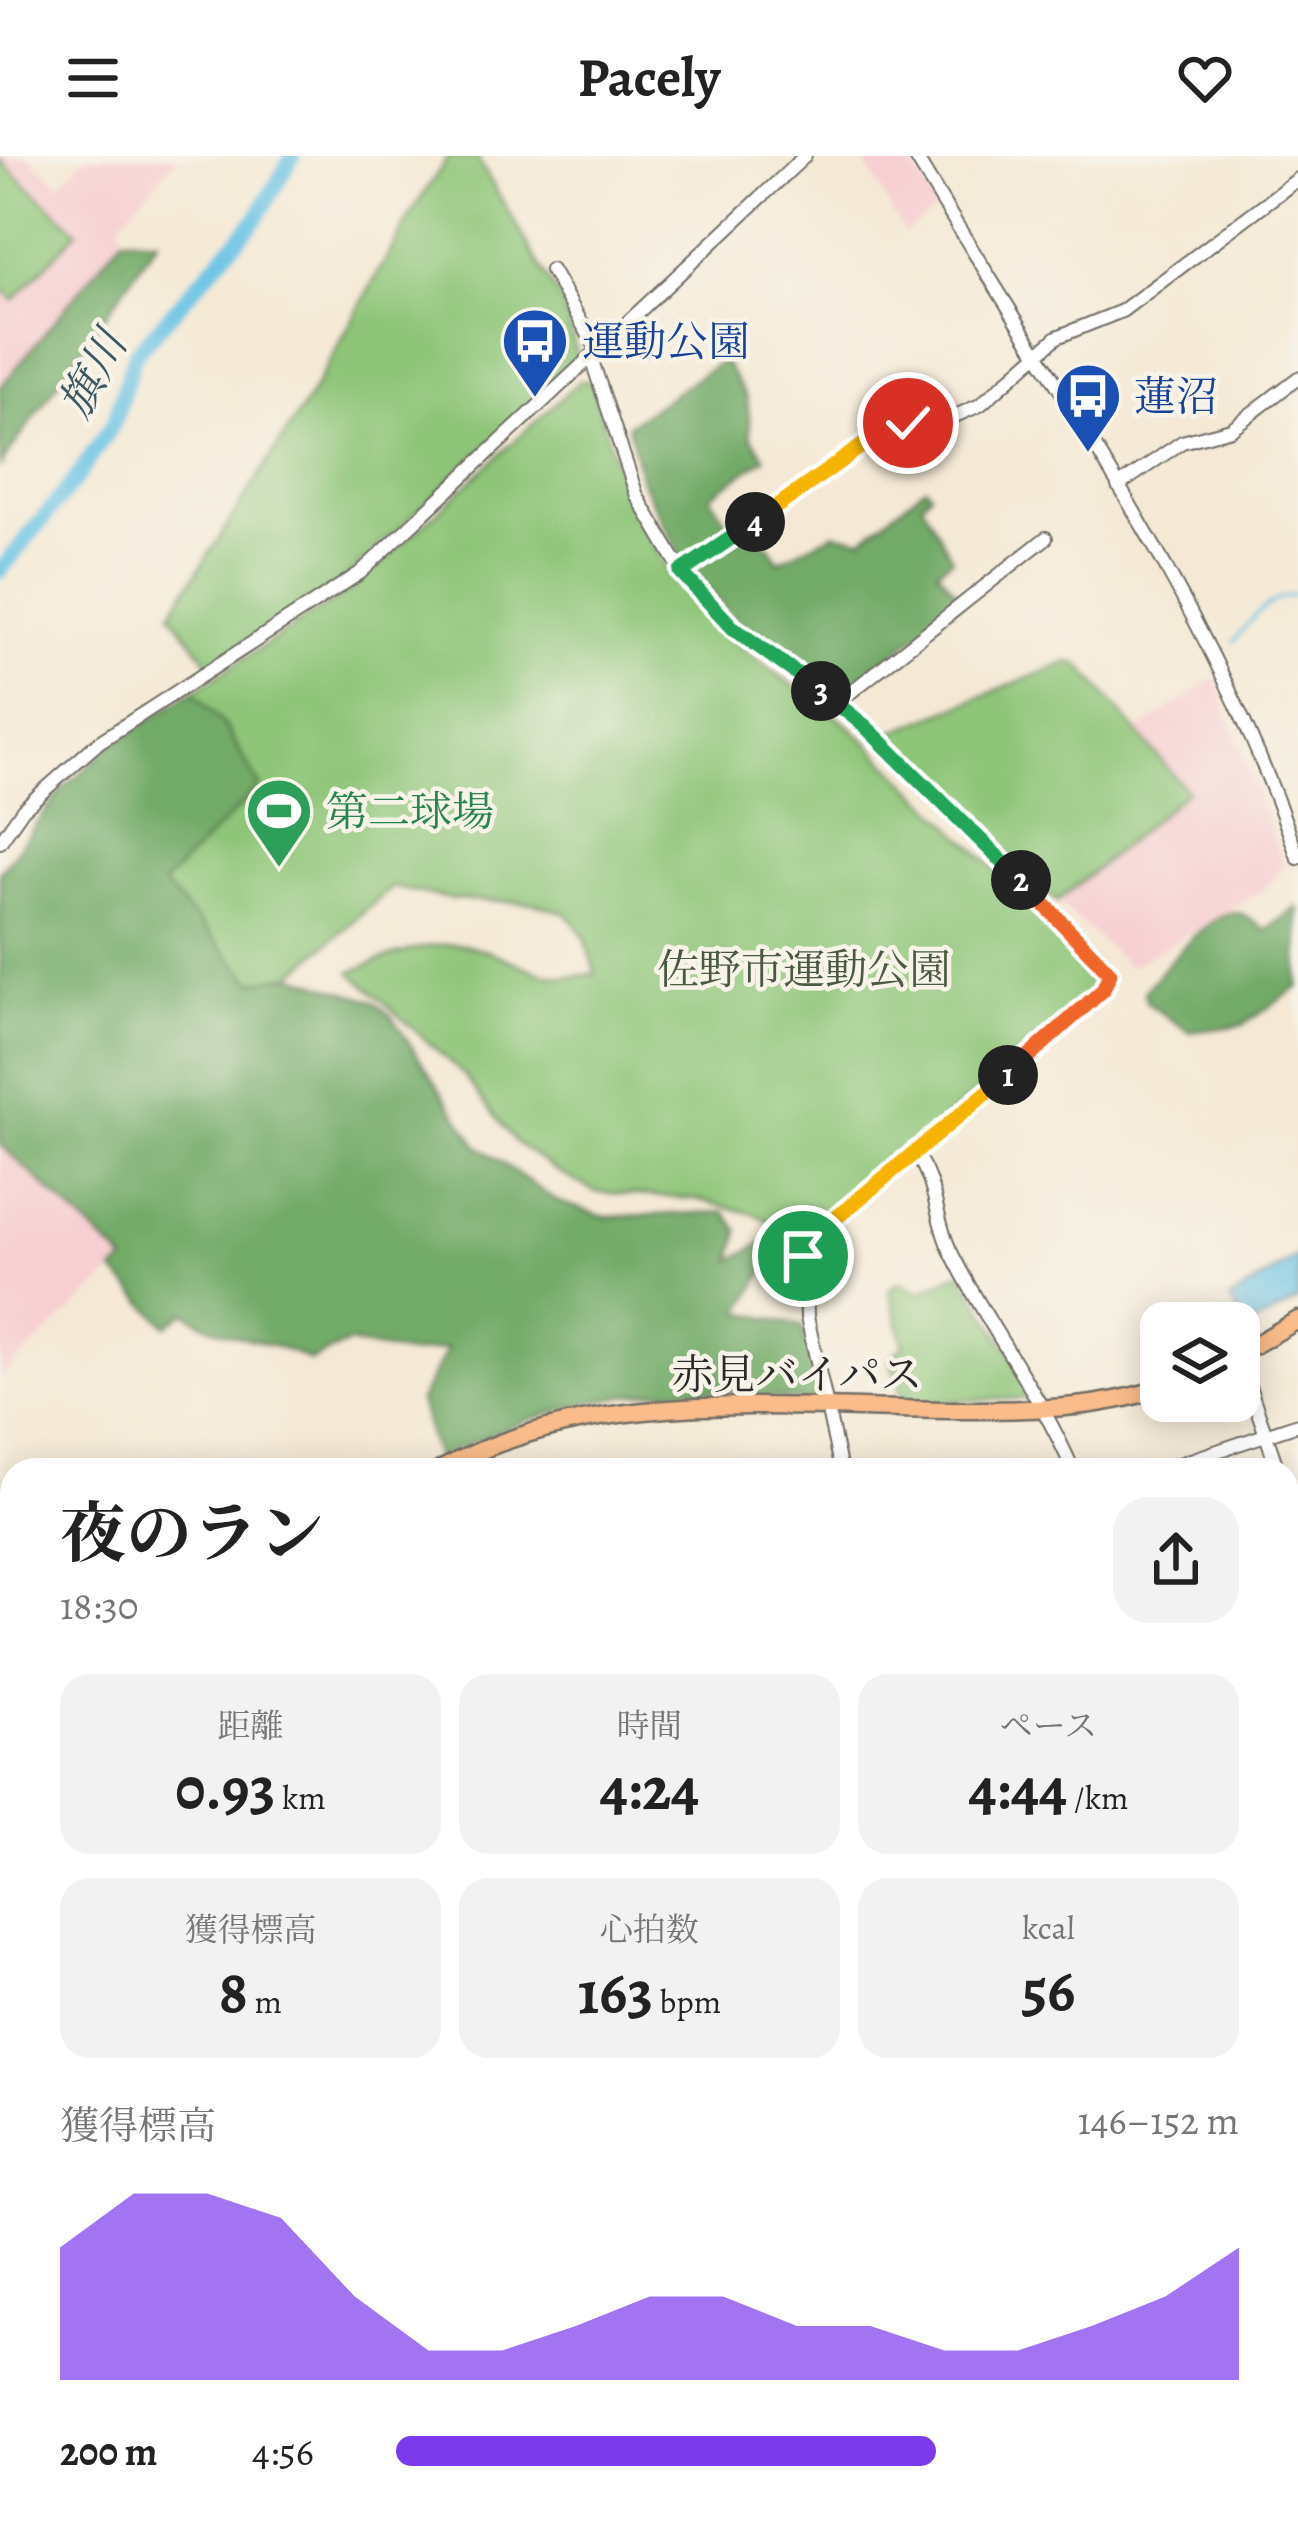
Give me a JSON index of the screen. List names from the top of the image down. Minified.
{"streets":{"main road":["赤見バイパス"]},"water":["旗川"],"parks":["佐野市運動公園"],"places":{"bus stop":["運動公園","蓮沼"],"sports":["第二球場"]},"page":{"header":"Pacely","pins":["4","3","2","1"],"heading":["夜のラン","18:30"],"stats":[["距離","0.93 km"],["時間","4:24"],["ペース","4:44 /km"],["獲得標高","8 m"],["心拍数","163 bpm"],["kcal","56"]],"chart":["獲得標高","146–152 m"],"list":[{"name":"200 m","note":"4:56"}]}}
